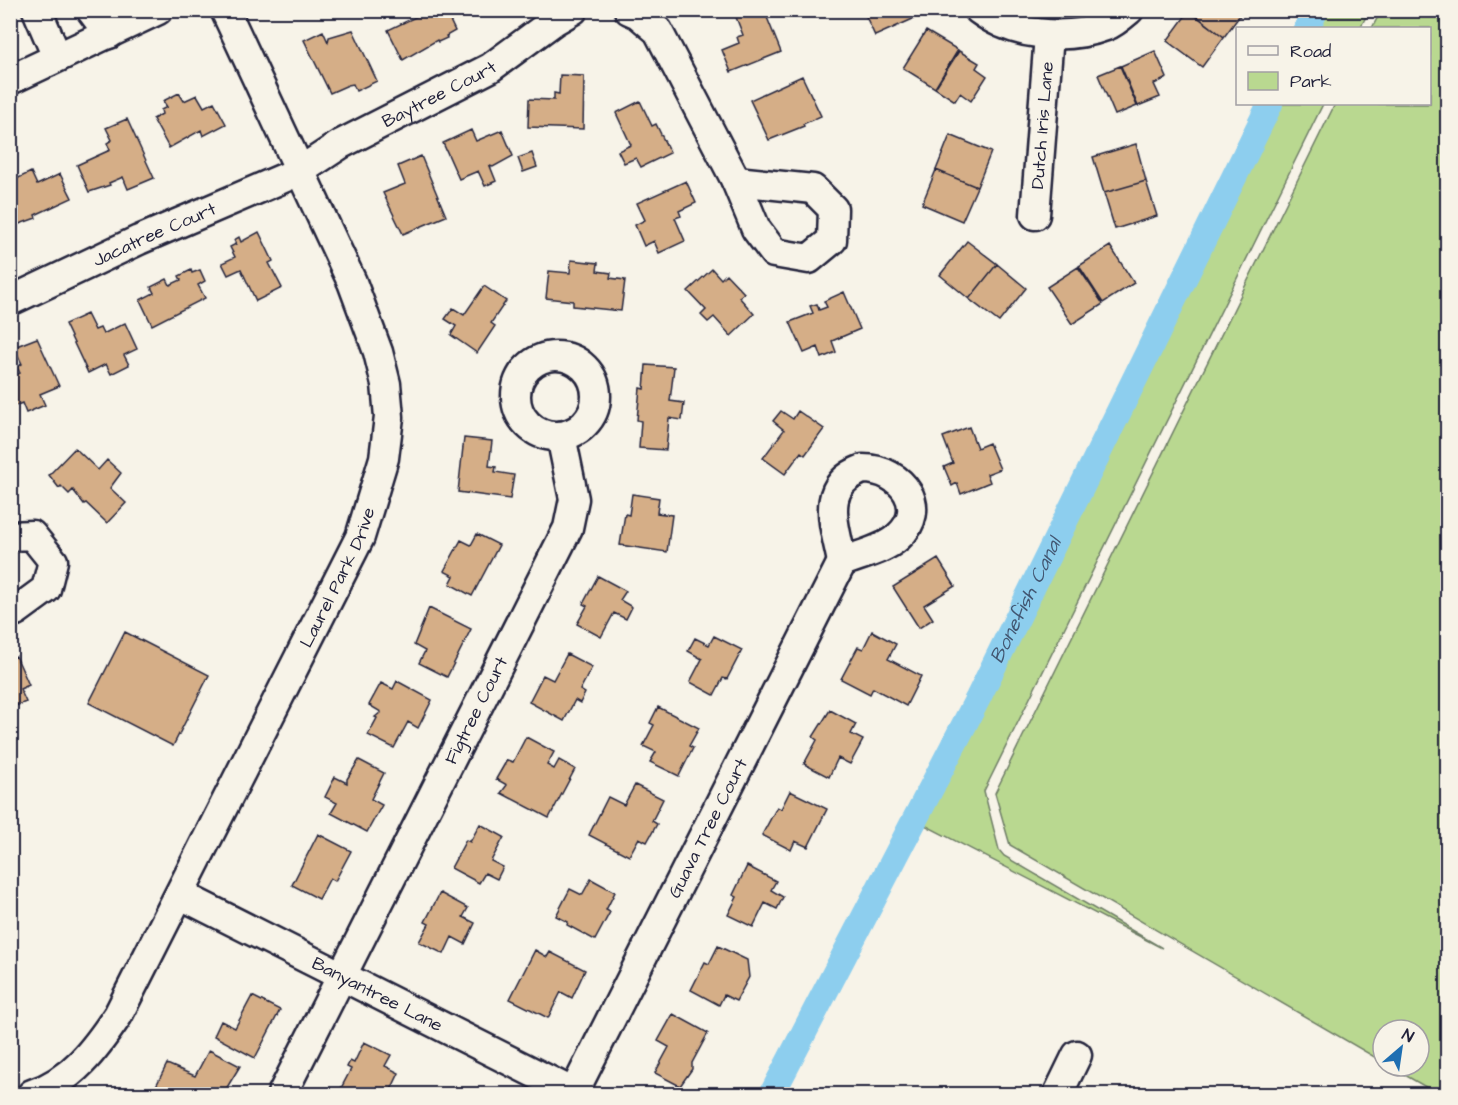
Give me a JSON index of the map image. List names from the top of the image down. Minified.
{"streets":{"street":["Baytree Court","Dutch Iris Lane","Jacatree Court","Laurel Park Drive","Figtree Court","Guava Tree Court","Banyantree Lane"]},"crossings":[["Baytree Court","Jacatree Court"],["Baytree Court","Laurel Park Drive"],["Jacatree Court","Laurel Park Drive"],["Laurel Park Drive","Banyantree Lane"],["Figtree Court","Banyantree Lane"],["Guava Tree Court","Banyantree Lane"]],"water":["Bonefish Canal"],"legend":["Road","Park"],"north":"top right"}
